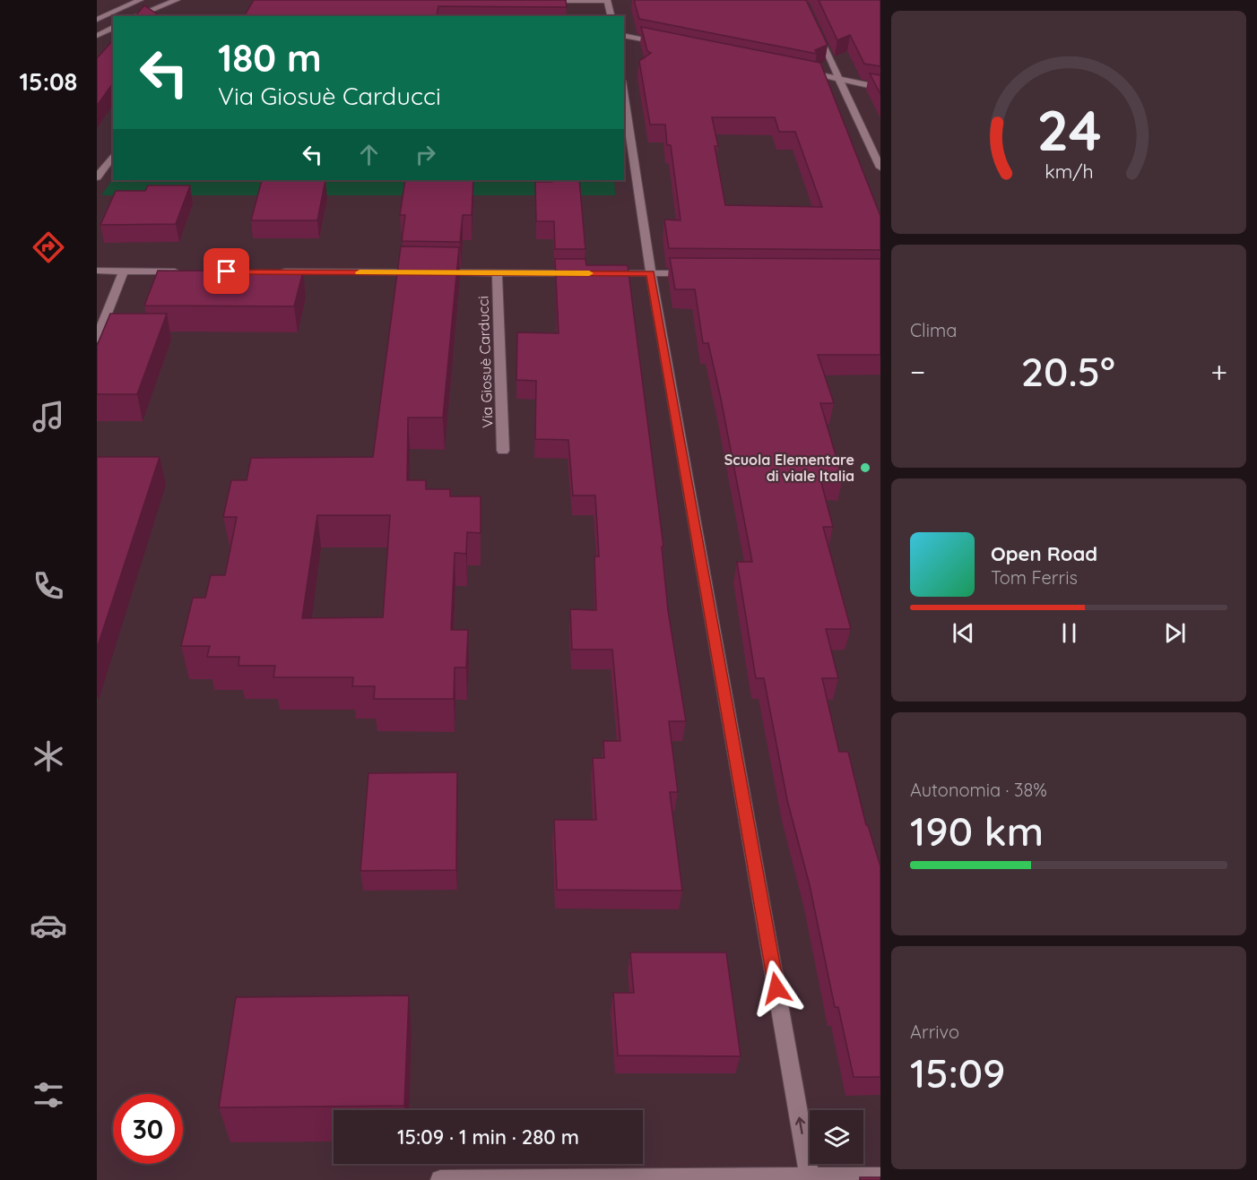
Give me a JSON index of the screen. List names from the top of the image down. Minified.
{"streets":{"street":["Via Giosuè Carducci"]},"places":["Scuola Elementare di viale Italia"],"page":{"tabs":"15:08","turn":["180 m","Via Giosuè Carducci"],"tile":["Clima",["Autonomia · 38%","190 km"],["Arrivo","15:09"]],"heat":["−","20.5°","+"],"song":["Open Road","Tom Ferris"],"limit":"30","trip":"15:09 · 1 min · 280 m","gauge":["24","km/h"]}}
